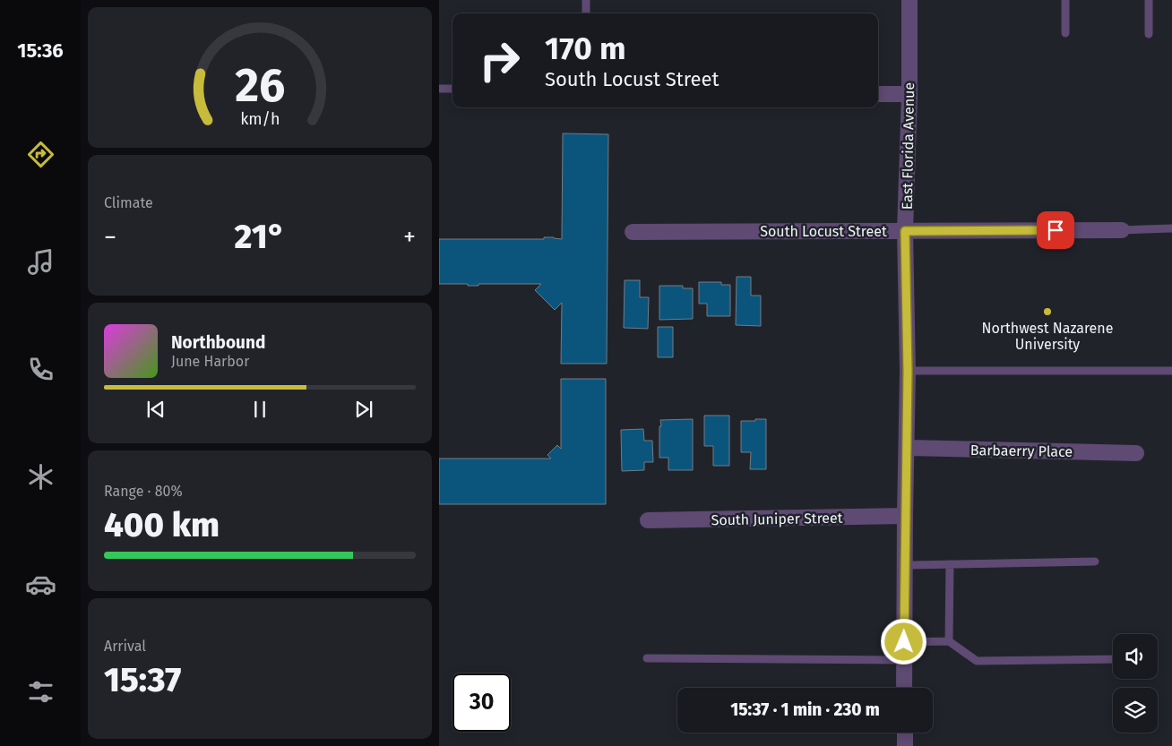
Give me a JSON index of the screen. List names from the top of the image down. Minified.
{"streets":{"street":["East Florida Avenue","South Locust Street","Barbaerry Place","South Juniper Street"]},"crossings":[["East Florida Avenue","South Locust Street"],["East Florida Avenue","Barbaerry Place"],["East Florida Avenue","South Juniper Street"]],"places":["Northwest Nazarene University"],"page":{"tabs":"15:36","turn":["170 m","South Locust Street"],"tile":["Climate",["Range · 80%","400 km"],["Arrival","15:37"]],"heat":["−","21°","+"],"song":["Northbound","June Harbor"],"limit":"30","trip":"15:37 · 1 min · 230 m","gauge":["26","km/h"]}}
